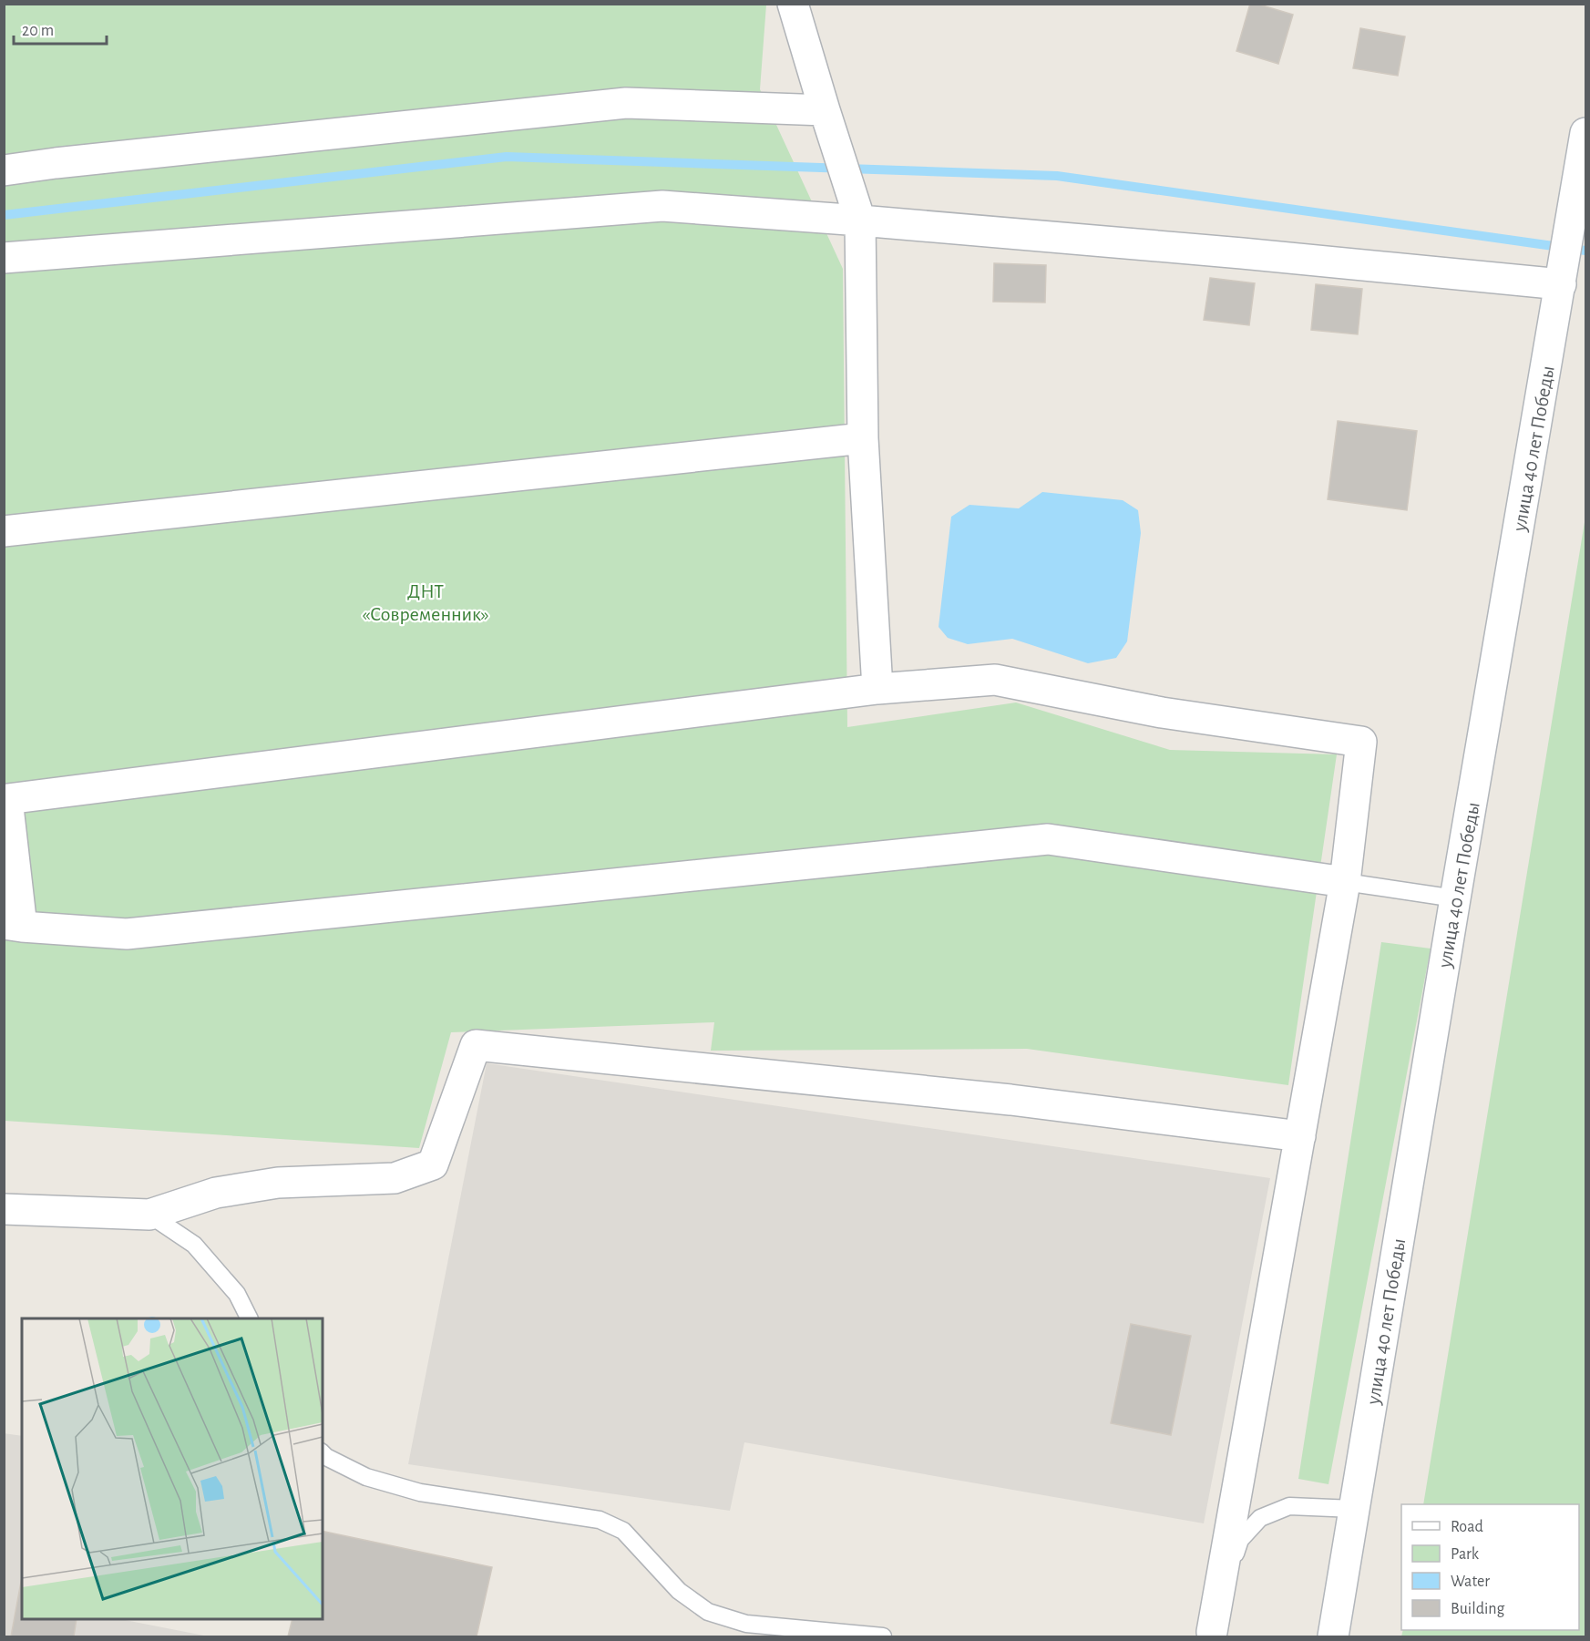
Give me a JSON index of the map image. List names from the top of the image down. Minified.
{"streets":{"street":["улица 40 лет Победы"]},"parks":["ДНТ «Современник»"],"legend":["Road","Park","Water","Building"],"scale_bar":"20 m"}
